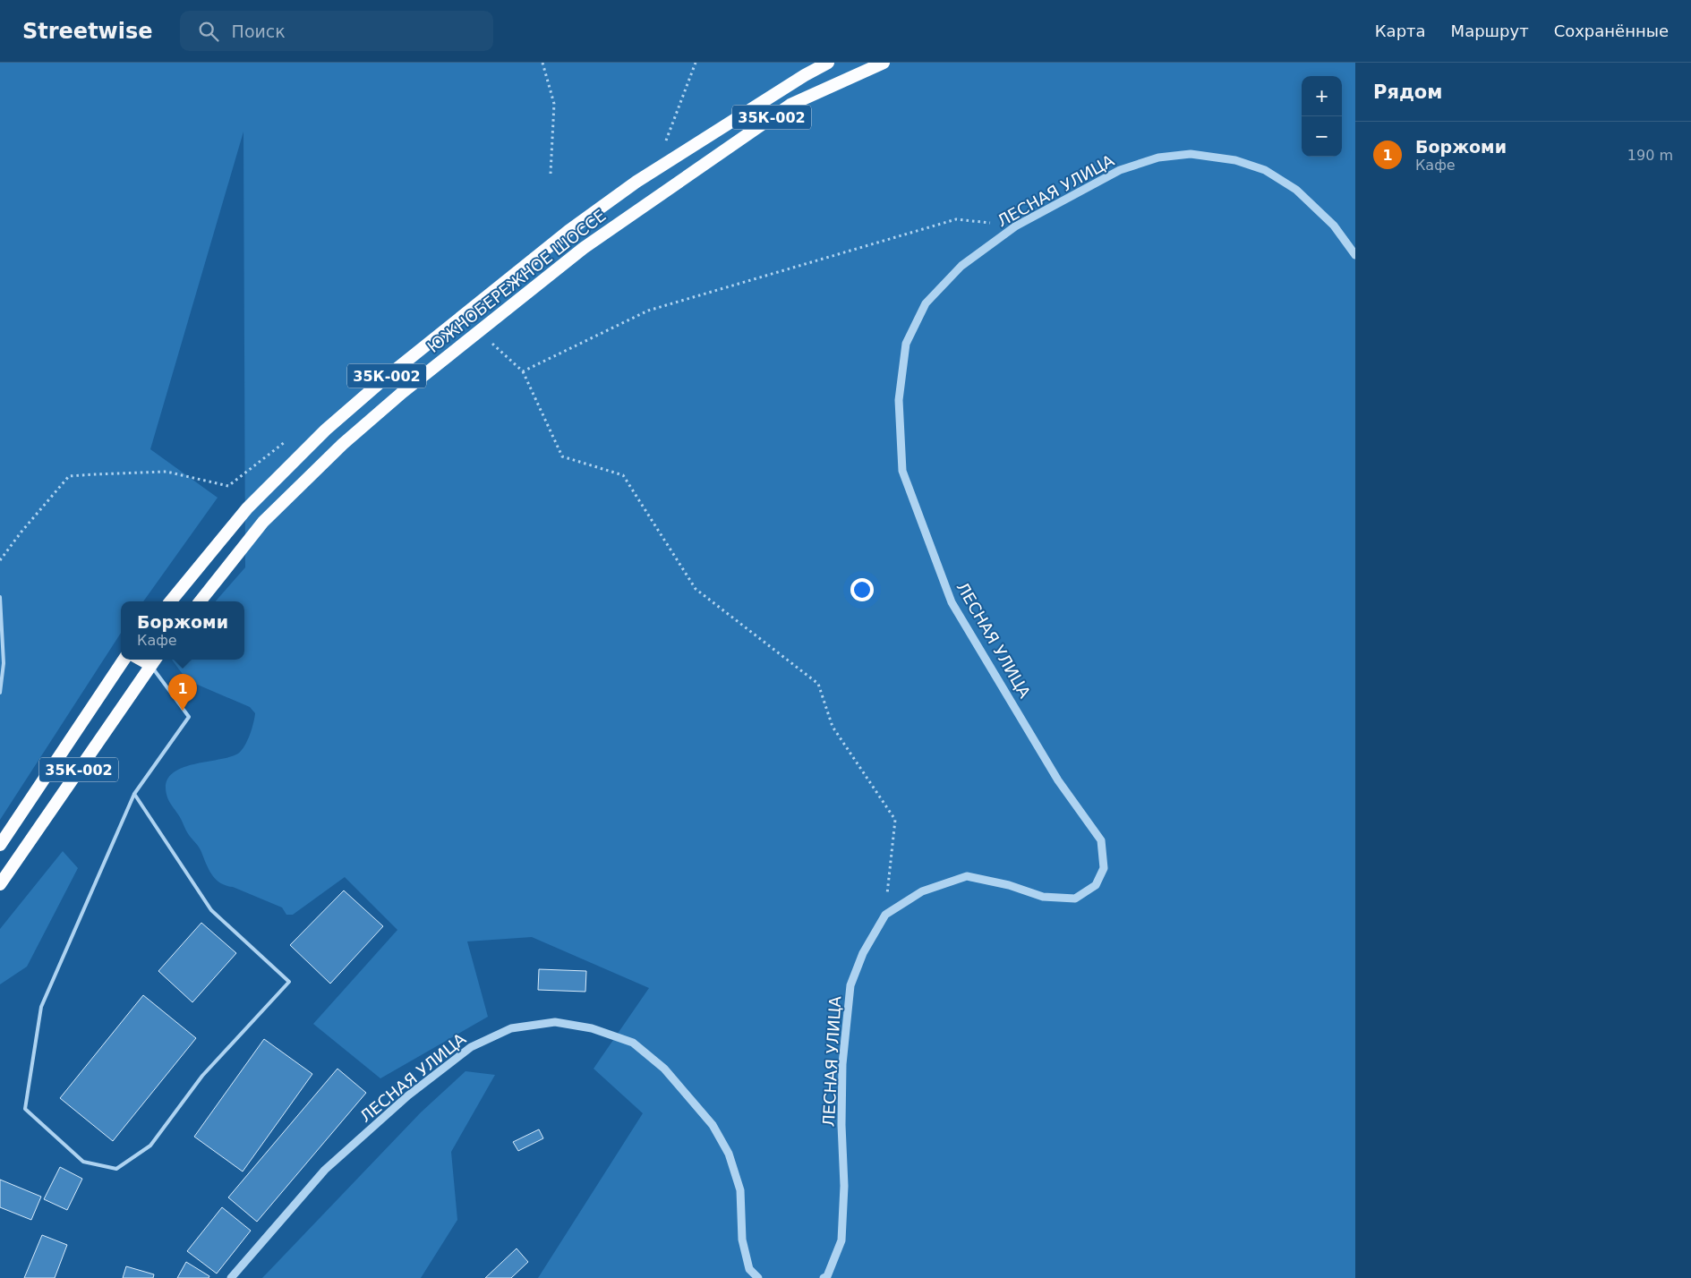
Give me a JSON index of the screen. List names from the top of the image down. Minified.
{"streets":{"highway":["35К-002","ЮЖНОБЕРЕЖНОЕ ШОССЕ"],"street":["ЛЕСНАЯ УЛИЦА"]},"page":{"header":"Streetwise","search":"Поиск","nav":["Карта","Маршрут","Сохранённые"],"heading":"Рядом","map_buttons":["+","−"],"list":[{"mark":"1","name":"Боржоми","note":"Кафе","value":"190 m"}],"popup":["Боржоми","Кафе"],"pins":"1"}}
